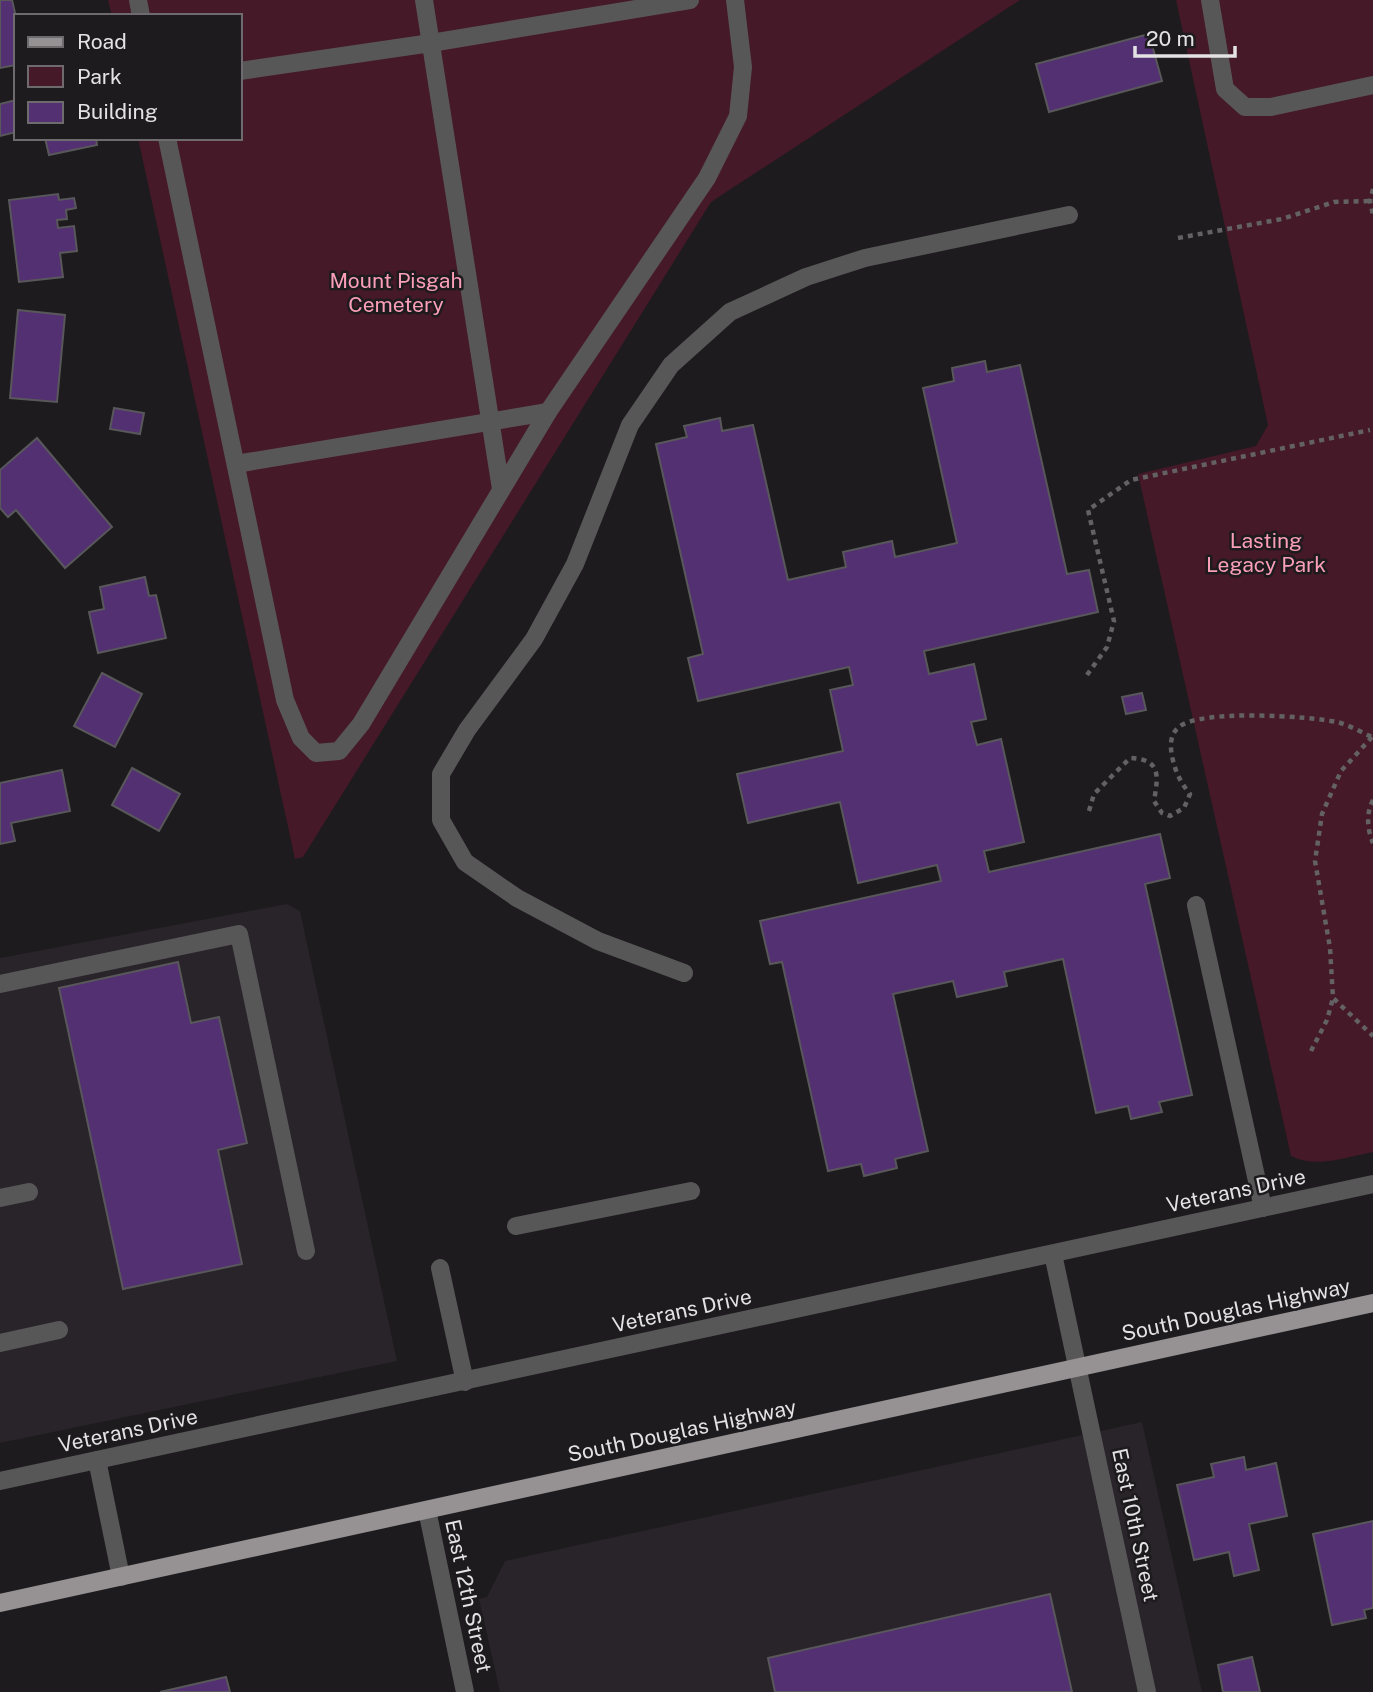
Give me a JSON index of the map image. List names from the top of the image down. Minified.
{"streets":{"main road":["South Douglas Highway"],"street":["Veterans Drive","East 10th Street","East 12th Street"]},"crossings":[["Veterans Drive","East 10th Street"],["South Douglas Highway","East 10th Street"],["South Douglas Highway","East 12th Street"]],"parks":["Mount Pisgah Cemetery","Lasting Legacy Park"],"legend":["Road","Park","Building"],"scale_bar":"20 m"}
